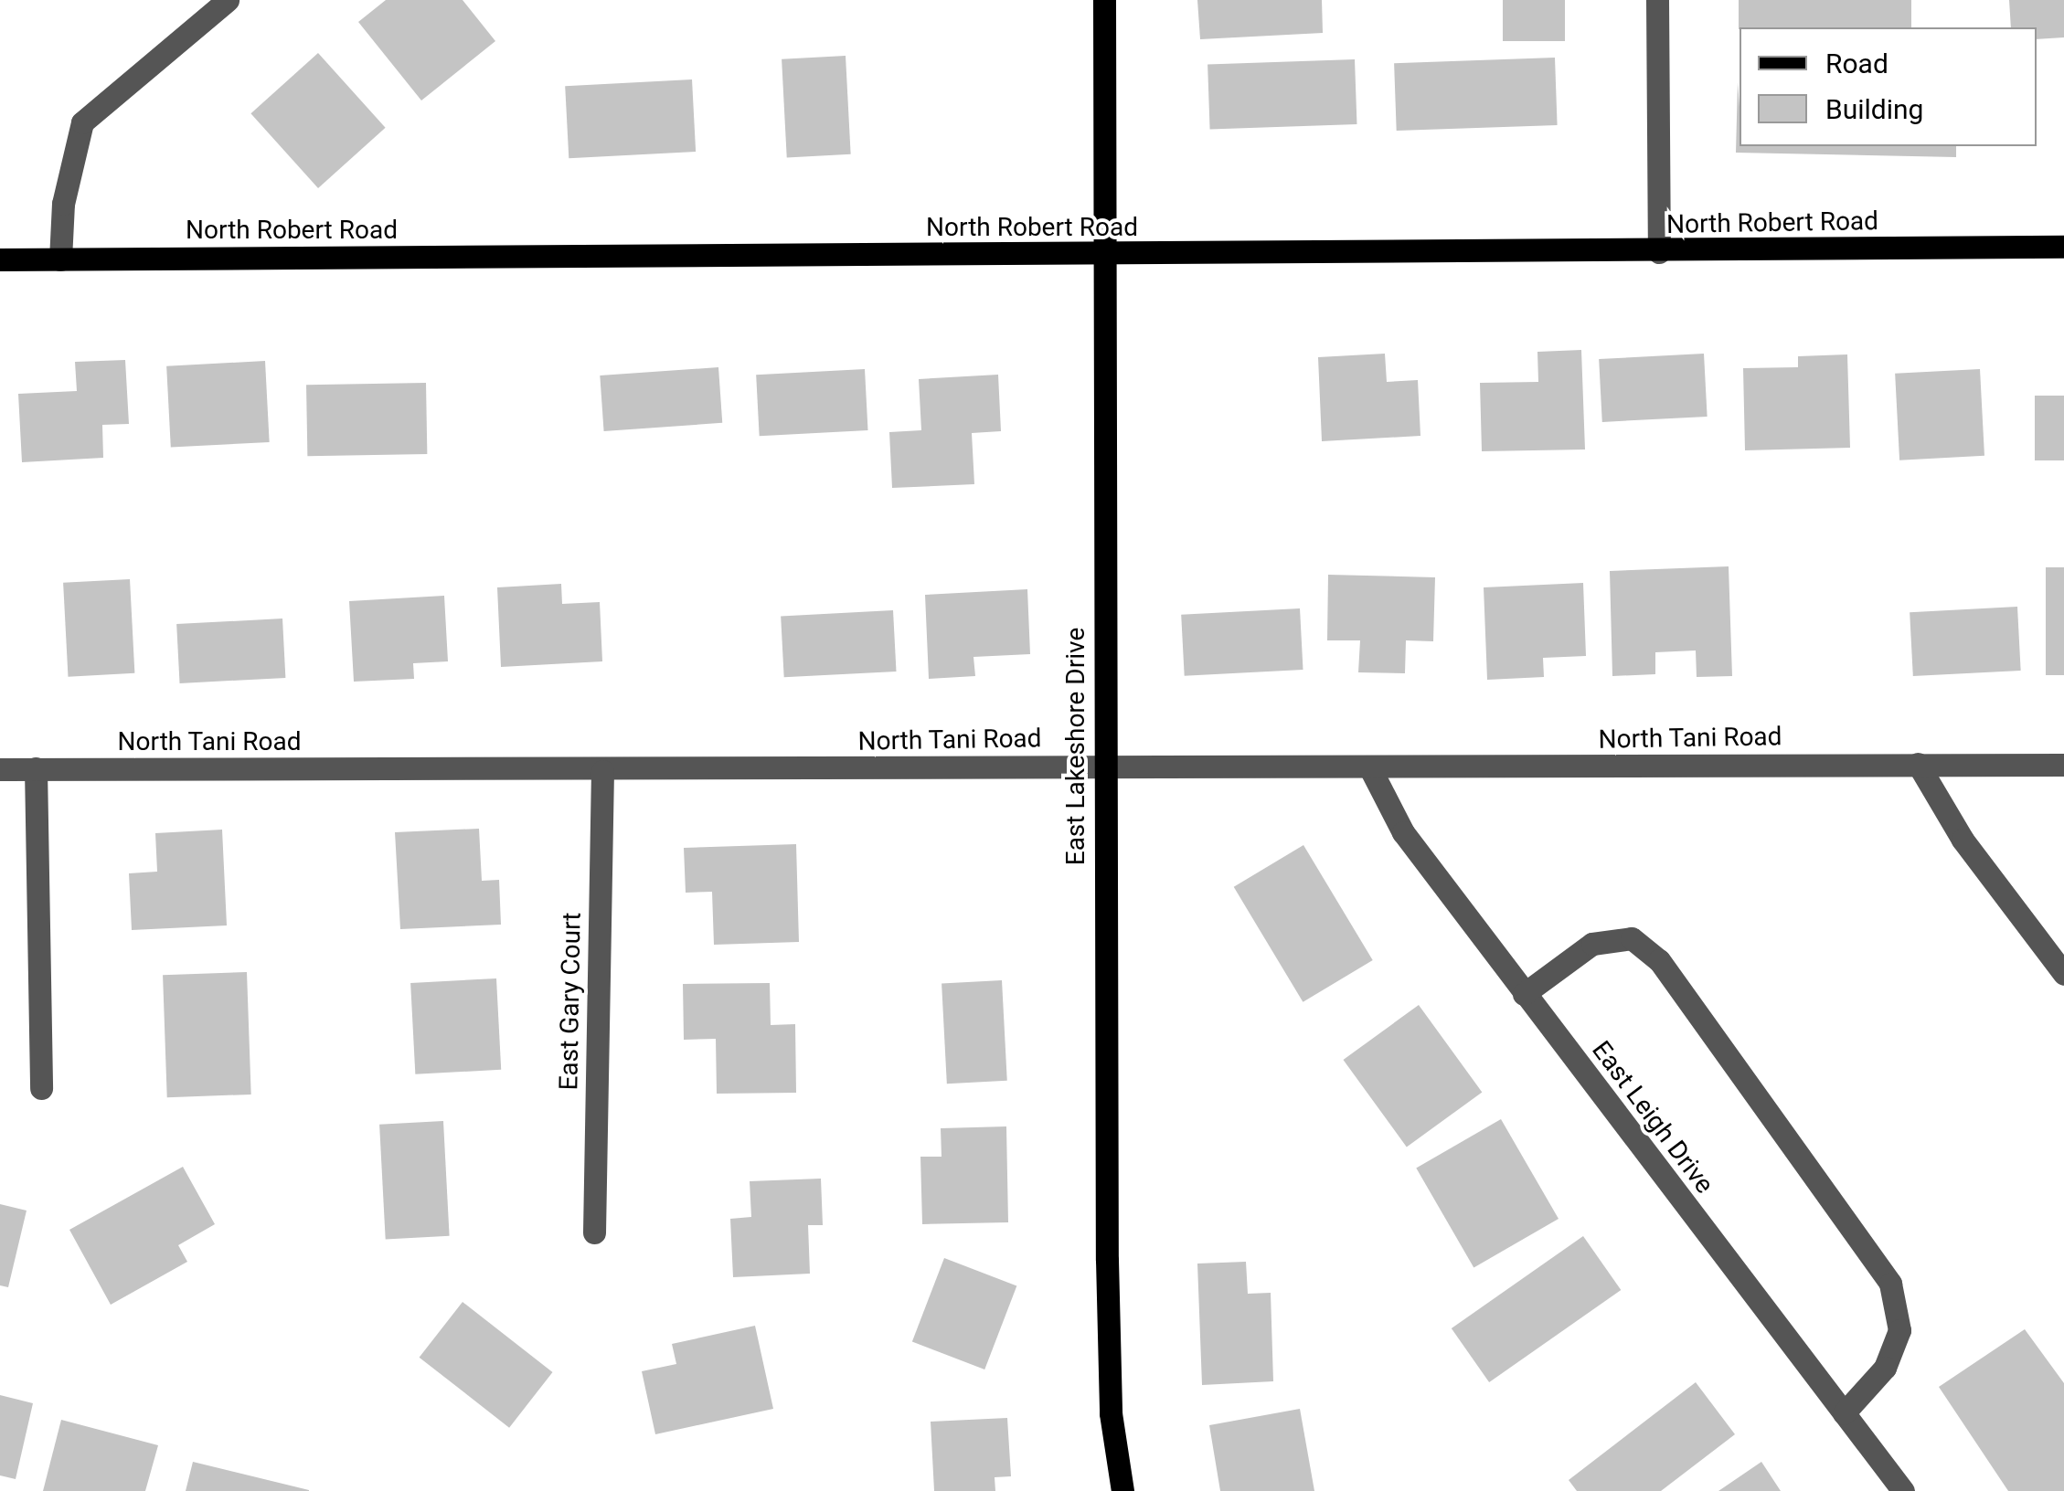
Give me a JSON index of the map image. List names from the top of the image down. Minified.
{"streets":{"main road":["North Robert Road","East Lakeshore Drive"],"street":["North Tani Road","East Gary Court","East Leigh Drive"]},"crossings":[["North Robert Road","East Lakeshore Drive"],["North Tani Road","East Lakeshore Drive"],["North Tani Road","East Gary Court"],["North Tani Road","East Leigh Drive"]],"legend":["Road","Building"]}
